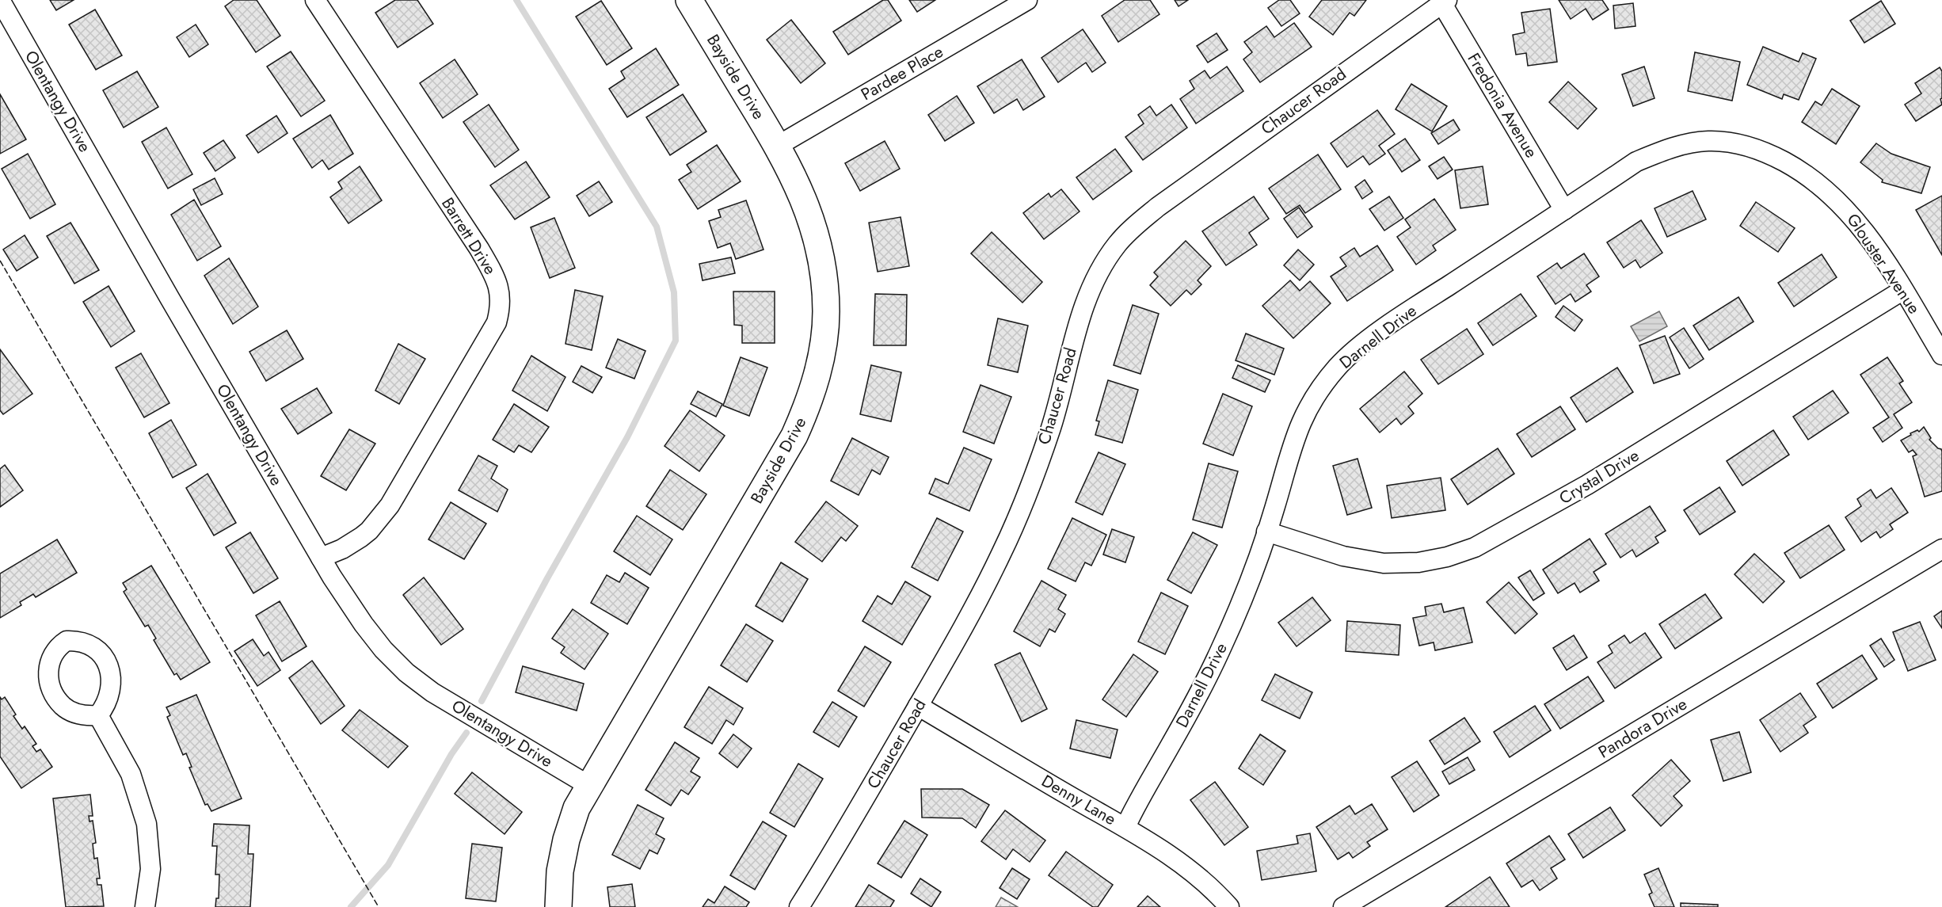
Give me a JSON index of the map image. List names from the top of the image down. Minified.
{"streets":{"street":["Pardee Place","Bayside Drive","Olentangy Drive","Chaucer Road","Fredonia Avenue","Barrett Drive","Glouster Avenue","Darnell Drive","Crystal Drive","Pandora Drive","Denny Lane"]},"crossings":[["Pardee Place","Bayside Drive"],["Bayside Drive","Olentangy Drive"],["Olentangy Drive","Barrett Drive"],["Chaucer Road","Fredonia Avenue"],["Chaucer Road","Denny Lane"],["Fredonia Avenue","Darnell Drive"],["Glouster Avenue","Darnell Drive"],["Glouster Avenue","Crystal Drive"],["Darnell Drive","Crystal Drive"],["Darnell Drive","Denny Lane"]]}
